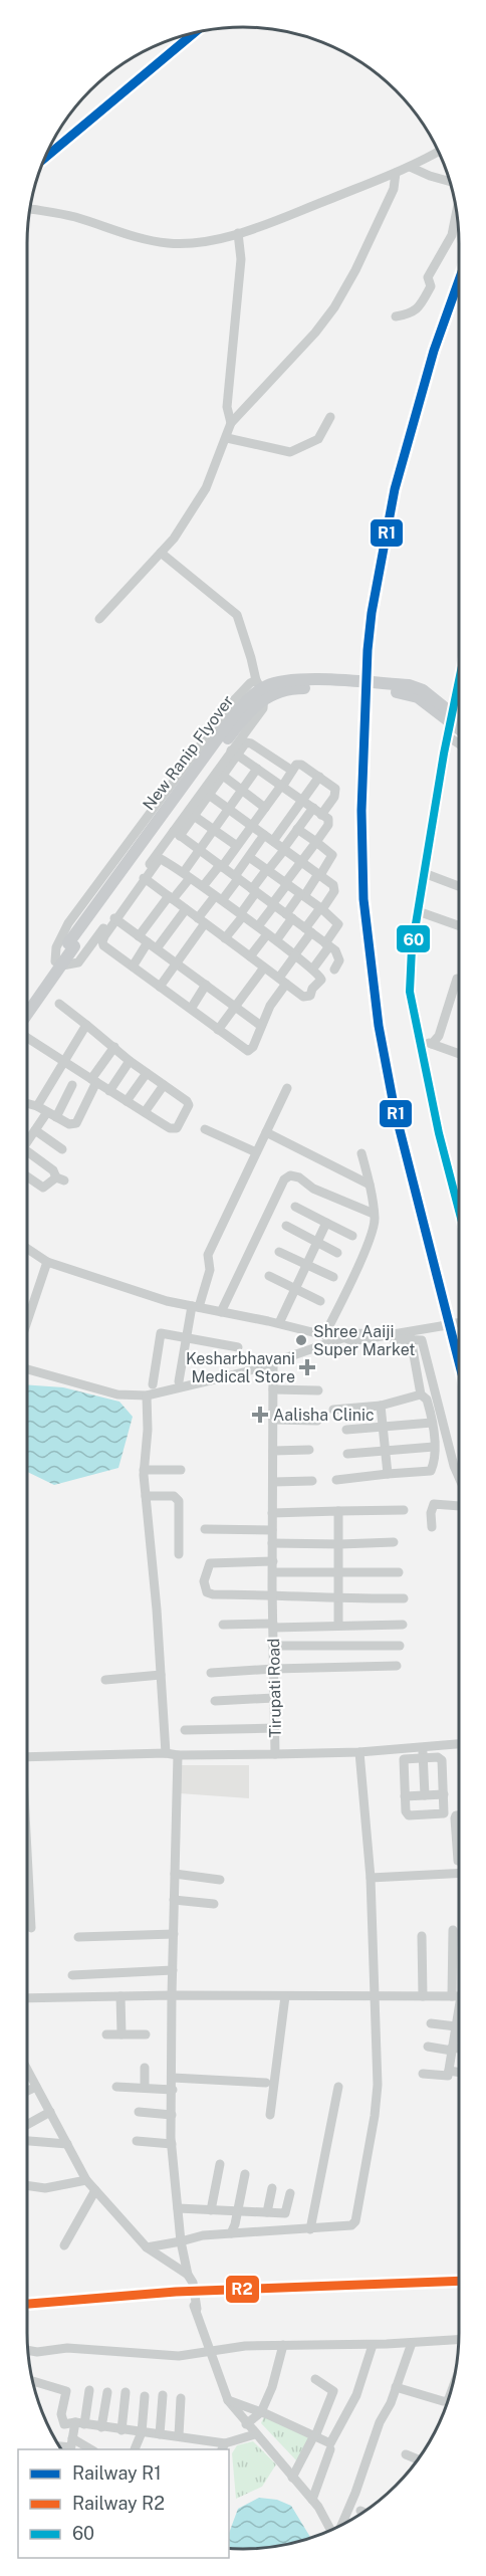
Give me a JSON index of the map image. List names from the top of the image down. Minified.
{"streets":{"main road":["New Ranip Flyover"],"street":["Tirupati Road"]},"places":{"other":["Shree Aaiji Super Market"],"health":["Kesharbhavani Medical Store","Aalisha Clinic"]},"lines":["rail line R1","transit line 60","rail line R2"],"legend":["Railway R1","Railway R2","60"]}
